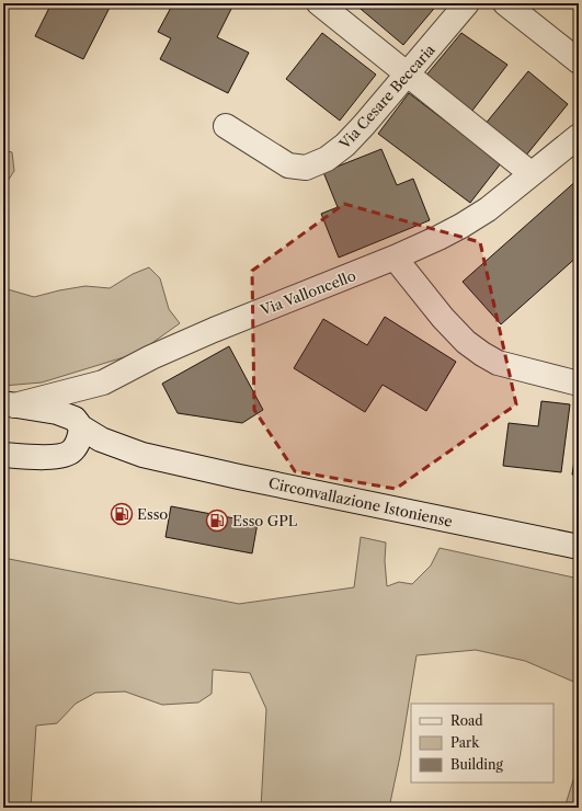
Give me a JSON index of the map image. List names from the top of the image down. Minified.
{"streets":{"street":["Via Cesare Beccaria","Via Valloncello","Circonvallazione Istoniense"]},"crossings":[["Via Valloncello","Circonvallazione Istoniense"]],"places":{"fuel station":["Esso","Esso GPL"]},"legend":["Road","Park","Building"]}
